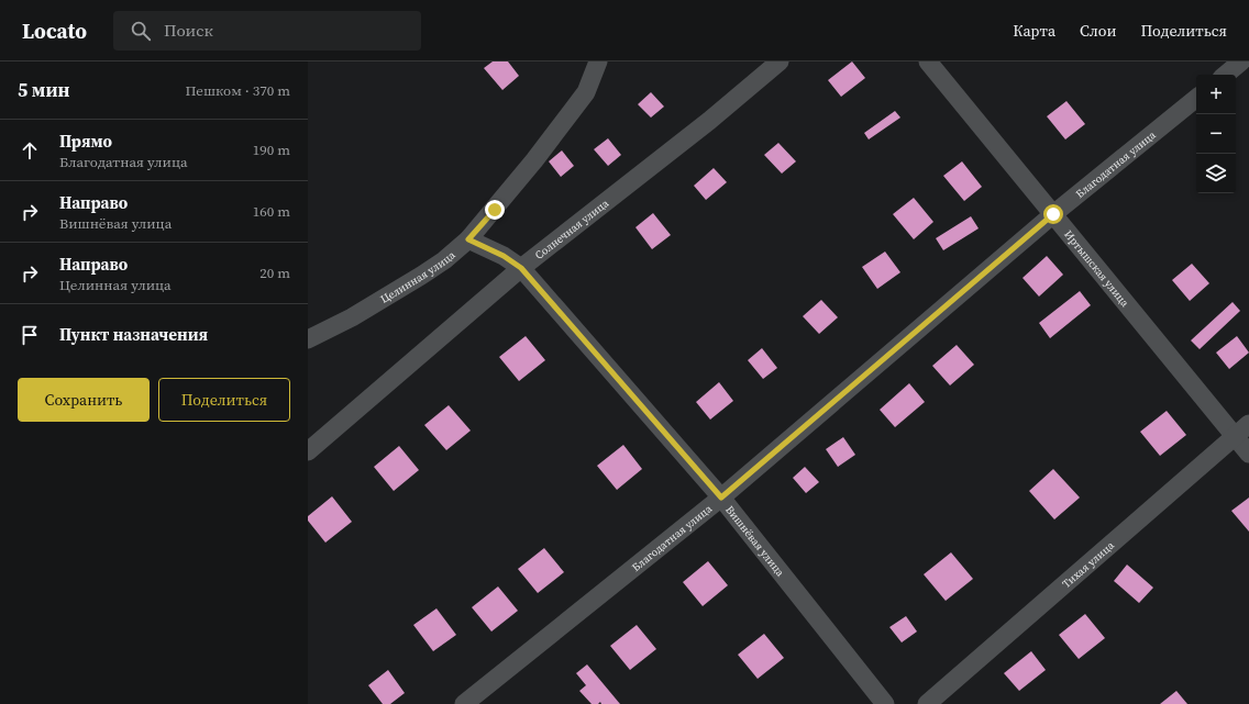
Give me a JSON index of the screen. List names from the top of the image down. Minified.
{"streets":{"street":["Благодатная улица","Солнечная улица","Иртышская улица","Целинная улица","Вишнёвая улица","Тихая улица"]},"crossings":[["Благодатная улица","Иртышская улица"],["Благодатная улица","Вишнёвая улица"],["Солнечная улица","Вишнёвая улица"],["Иртышская улица","Тихая улица"],["Целинная улица","Вишнёвая улица"]],"page":{"header":"Locato","search":"Поиск","nav":["Карта","Слои","Поделиться"],"heading":["5 мин","Пешком · 370 m"],"map_buttons":["+","−"],"list":[["Прямо","Благодатная улица","190 m"],["Направо","Вишнёвая улица","160 m"],["Направо","Целинная улица","20 m"],"Пункт назначения"],"buttons":["Сохранить","Поделиться"]}}
